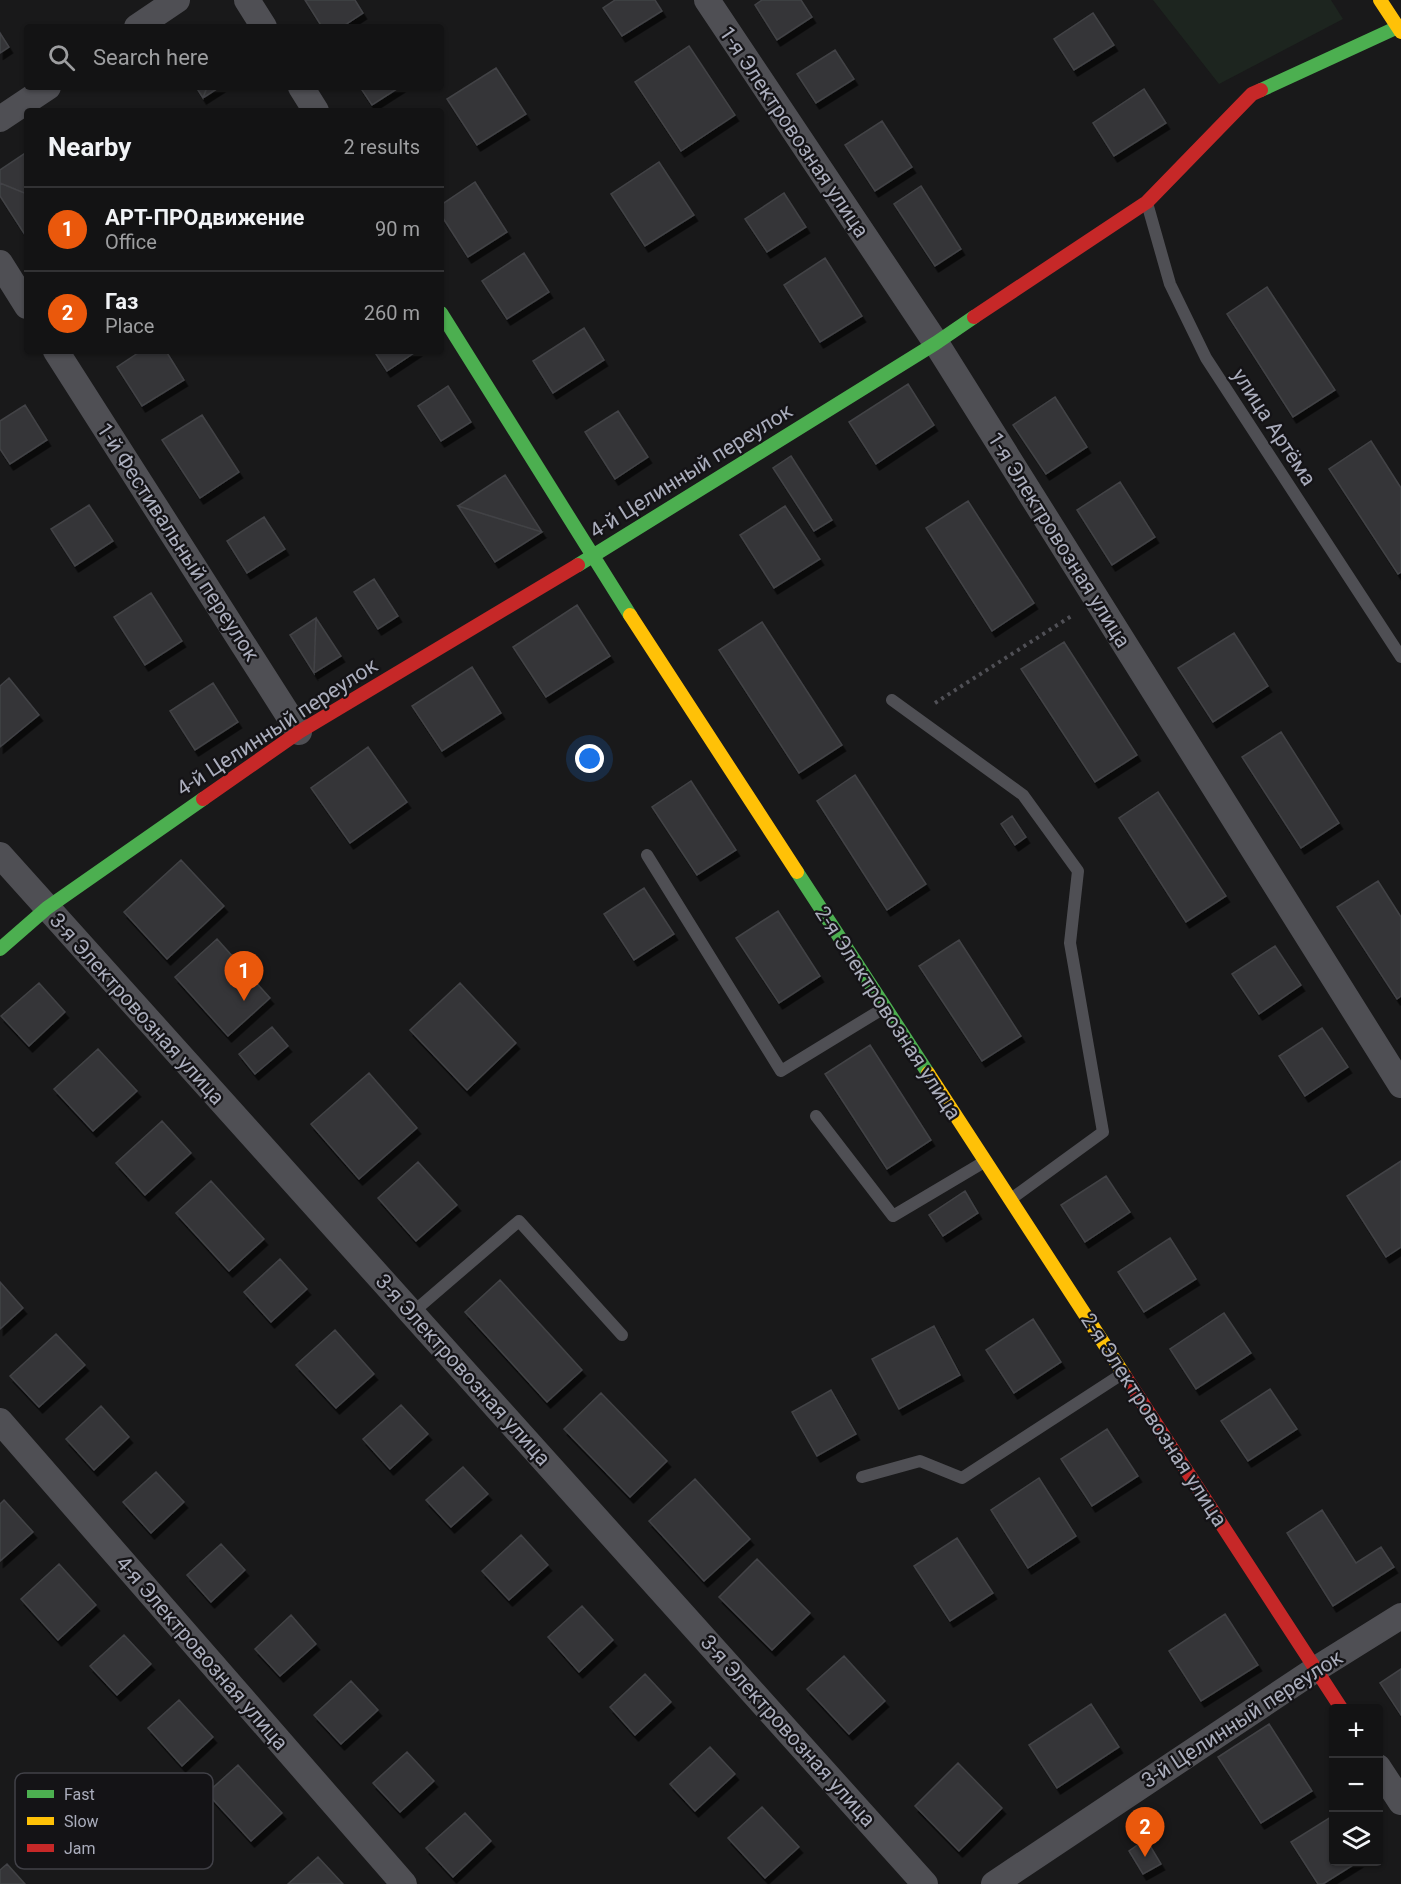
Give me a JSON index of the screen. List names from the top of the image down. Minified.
{"streets":{"street":["1-я Электровозная улица","4-й Целинный переулок","1-й Фестивальный переулок","3-я Электровозная улица","2-я Электровозная улица","4-я Электровозная улица","3-й Целинный переулок"],"lane":["улица Артёма"]},"crossings":[["1-я Электровозная улица","4-й Целинный переулок"],["улица Артёма","4-й Целинный переулок"],["4-й Целинный переулок","1-й Фестивальный переулок"],["4-й Целинный переулок","3-я Электровозная улица"],["4-й Целинный переулок","2-я Электровозная улица"],["2-я Электровозная улица","3-й Целинный переулок"]],"legend":["Fast","Slow","Jam"],"page":{"search":"Search here","heading":["Nearby","2 results"],"list":[{"mark":"1","name":"АРТ-ПРОдвижение","note":"Office","value":"90 m"},{"mark":"2","name":"Газ","note":"Place","value":"260 m"}],"pins":["1","2"],"map_buttons":["+","−"]}}
